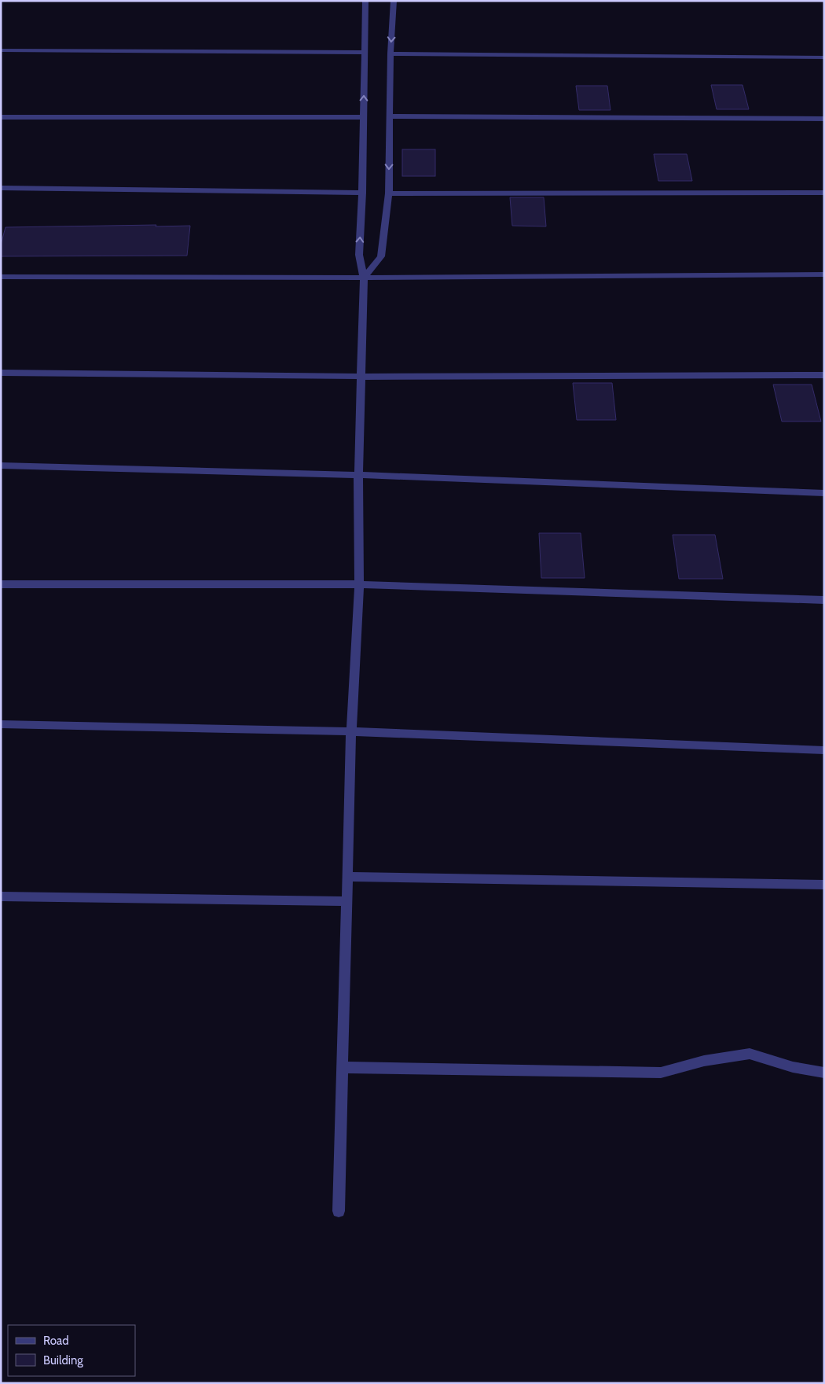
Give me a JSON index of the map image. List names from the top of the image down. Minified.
{"legend":["Road","Building"]}
